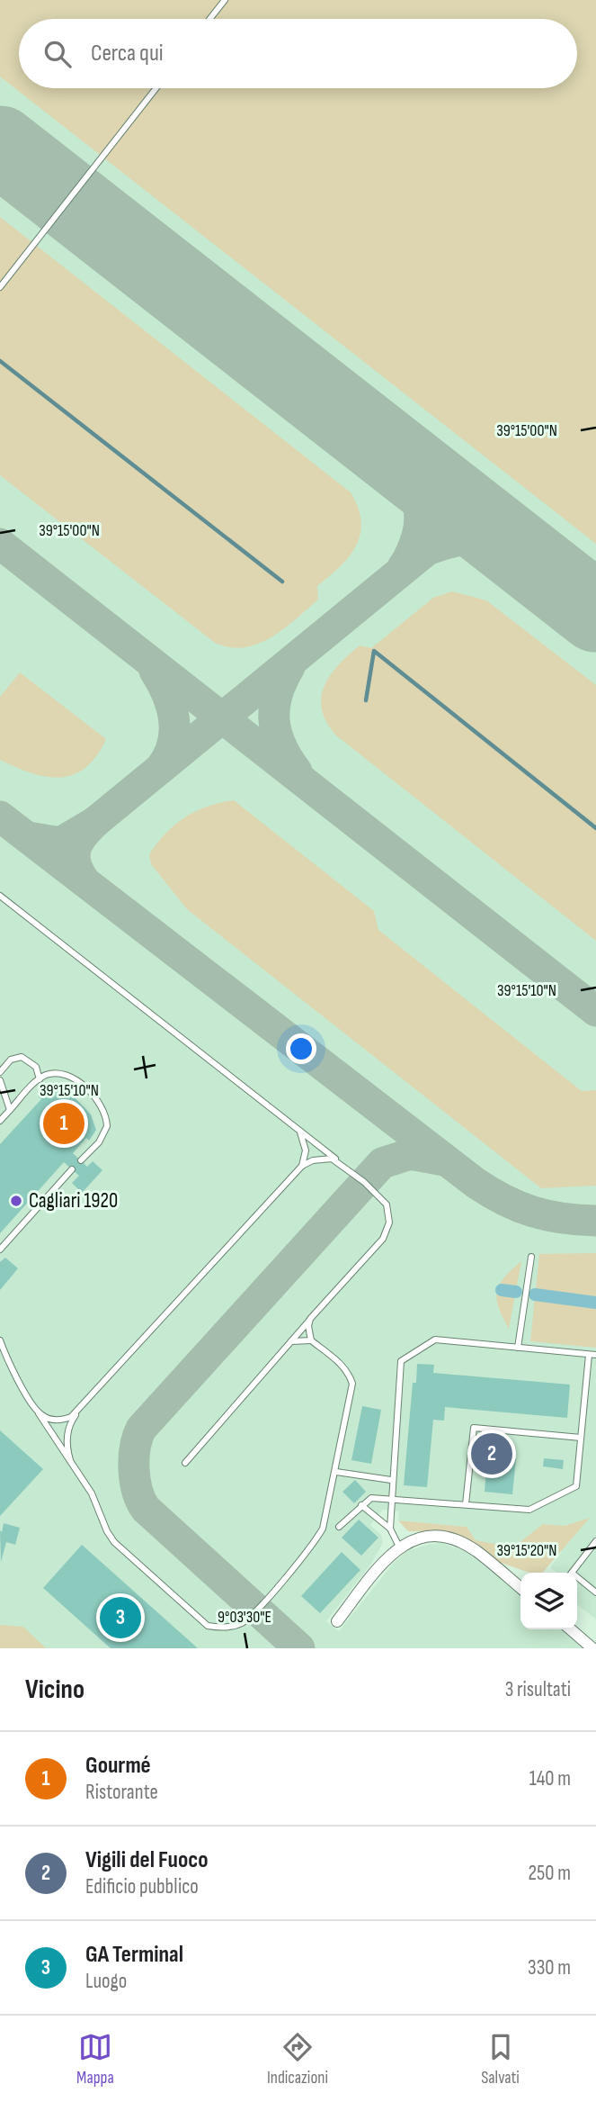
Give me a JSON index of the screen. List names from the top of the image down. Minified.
{"places":["Cagliari 1920"],"page":{"search":"Cerca qui","pins":["1","2","3"],"heading":["Vicino","3 risultati"],"list":[{"mark":"1","name":"Gourmé","note":"Ristorante","value":"140 m"},{"mark":"2","name":"Vigili del Fuoco","note":"Edificio pubblico","value":"250 m"},{"mark":"3","name":"GA Terminal","note":"Luogo","value":"330 m"}],"nav":["Mappa","Indicazioni","Salvati"]},"coordinates":["39°15'00\"N","39°15'10\"N","39°15'20\"N","9°03'30\"E"]}
